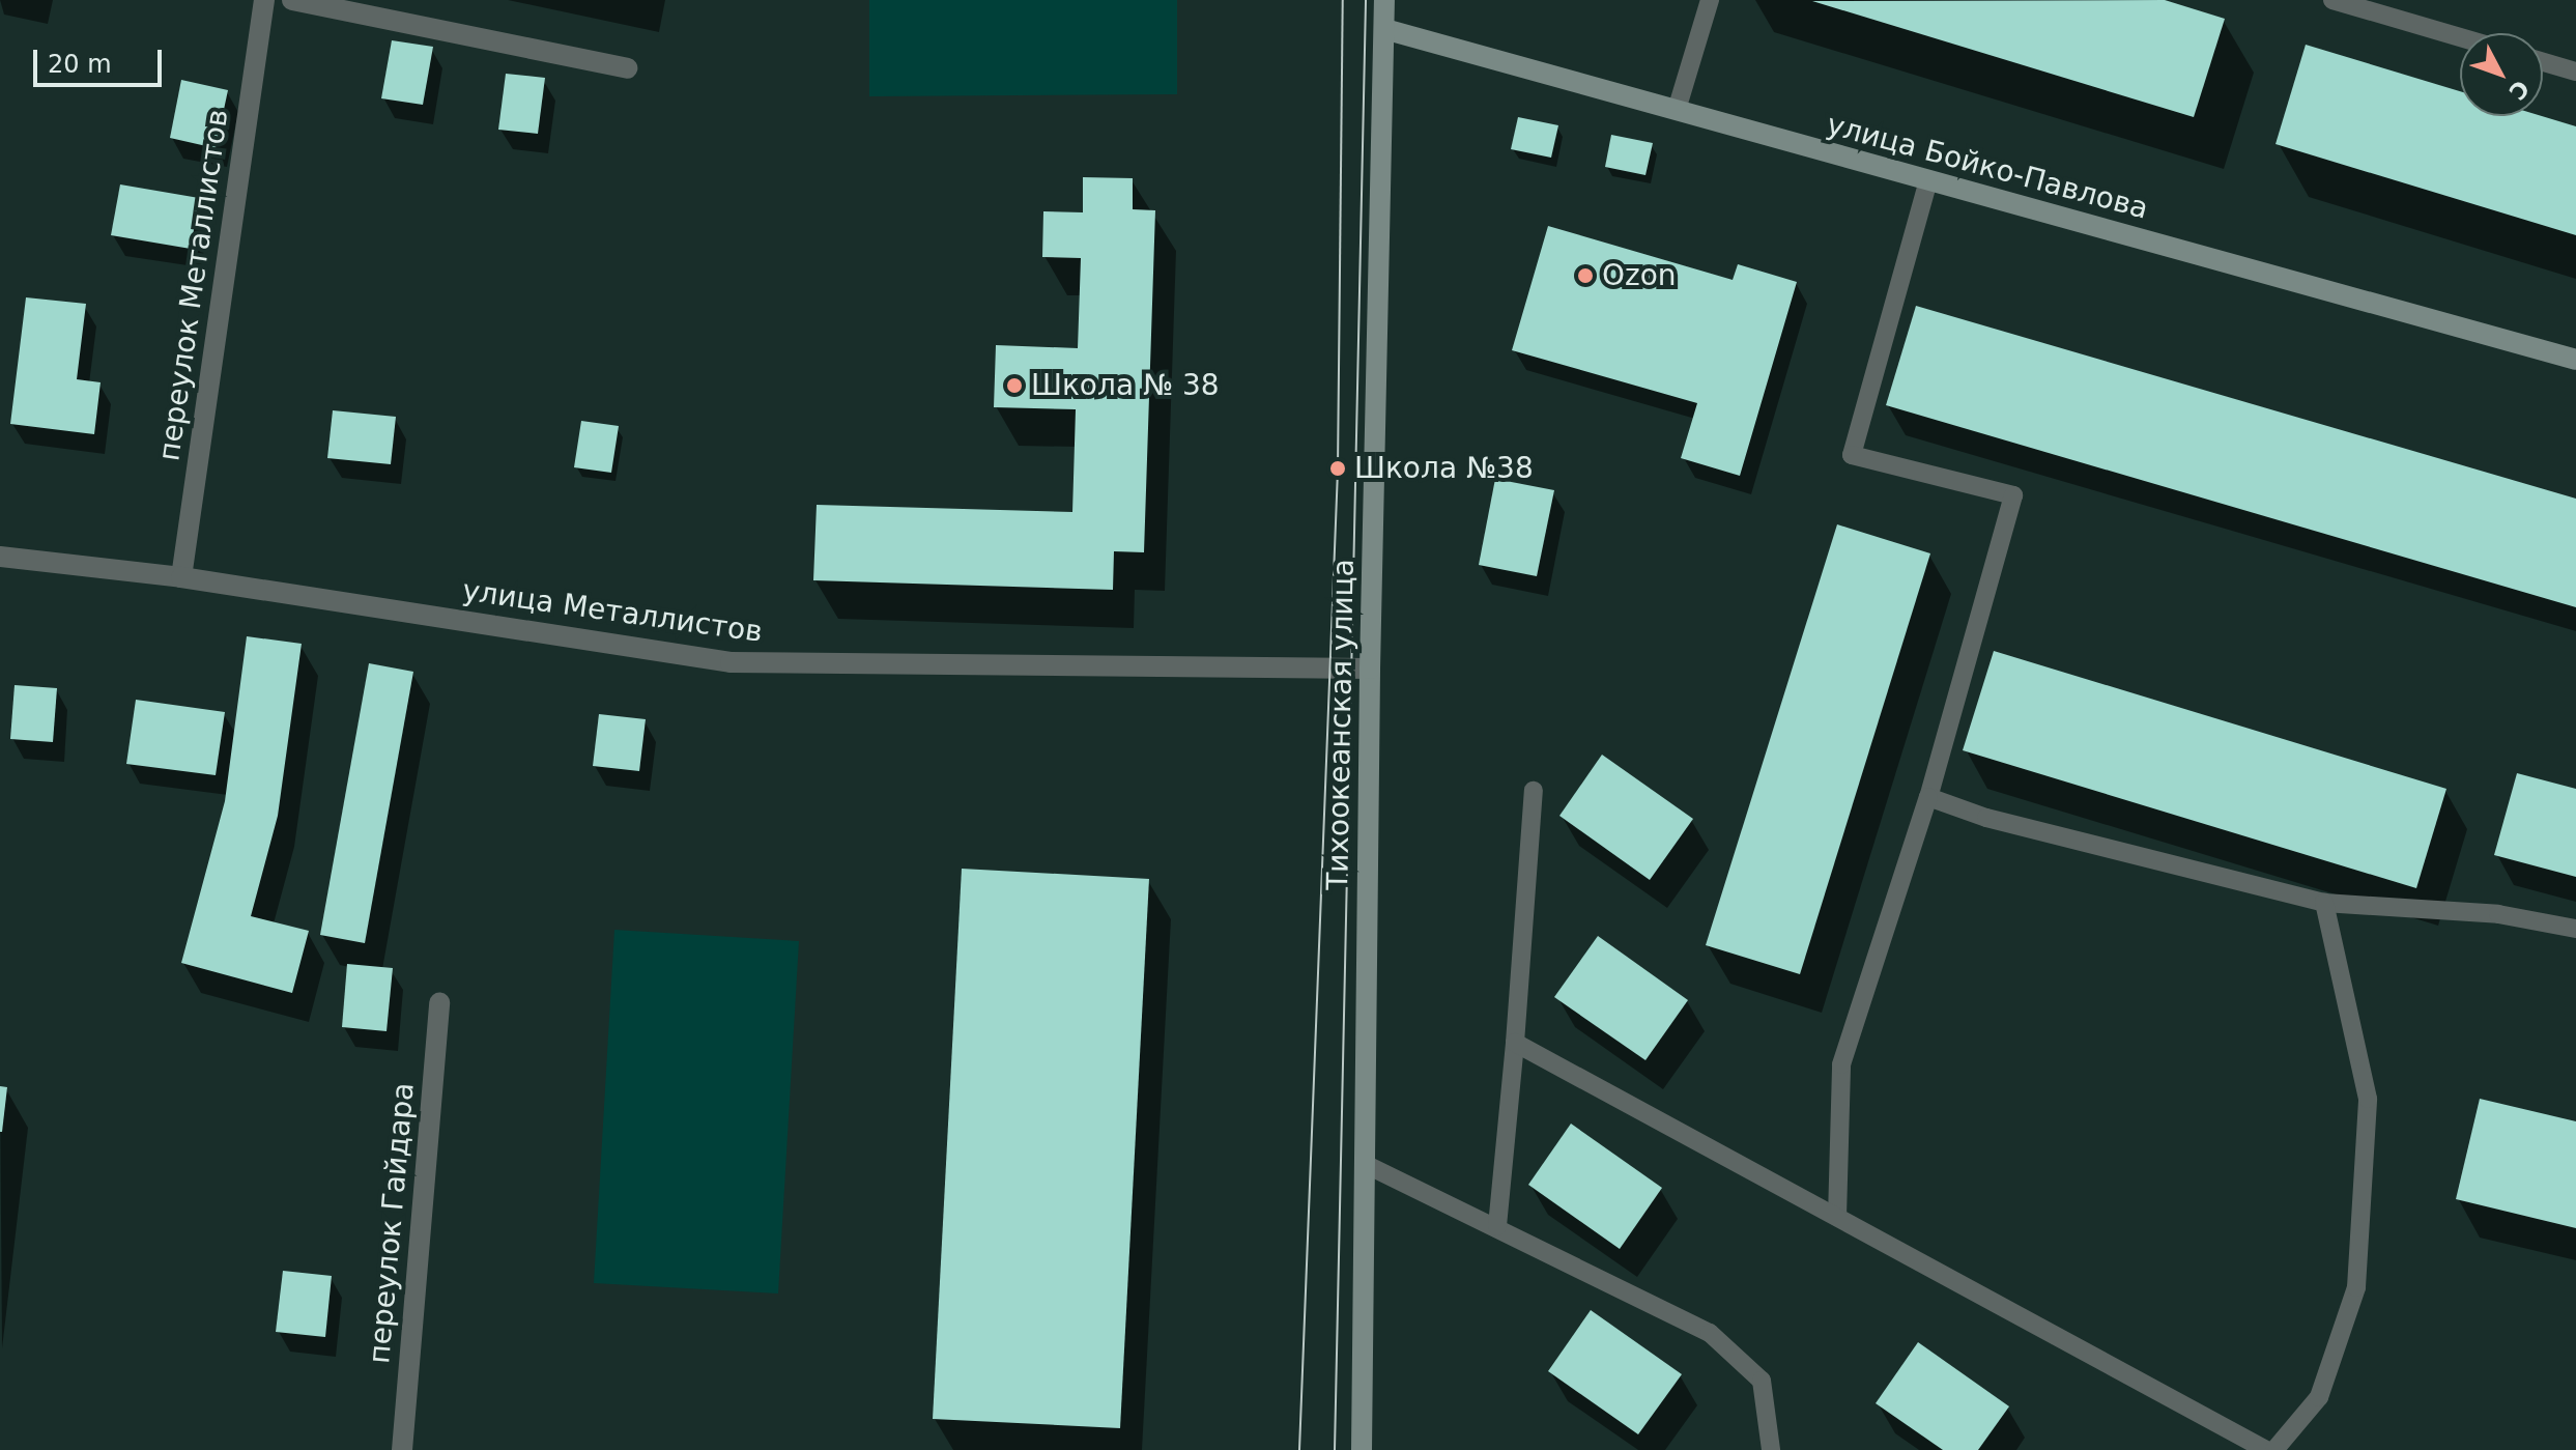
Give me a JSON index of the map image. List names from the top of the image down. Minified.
{"streets":{"main road":["улица Бойко-Павлова","Тихоокеанская улица"],"street":["переулок Металлистов","улица Металлистов","переулок Гайдара"]},"crossings":[["улица Бойко-Павлова","Тихоокеанская улица"],["переулок Металлистов","улица Металлистов"],["улица Металлистов","Тихоокеанская улица"]],"places":["Ozon","Школа № 38","Школа №38"],"scale_bar":"20 m","north":"bottom right"}
